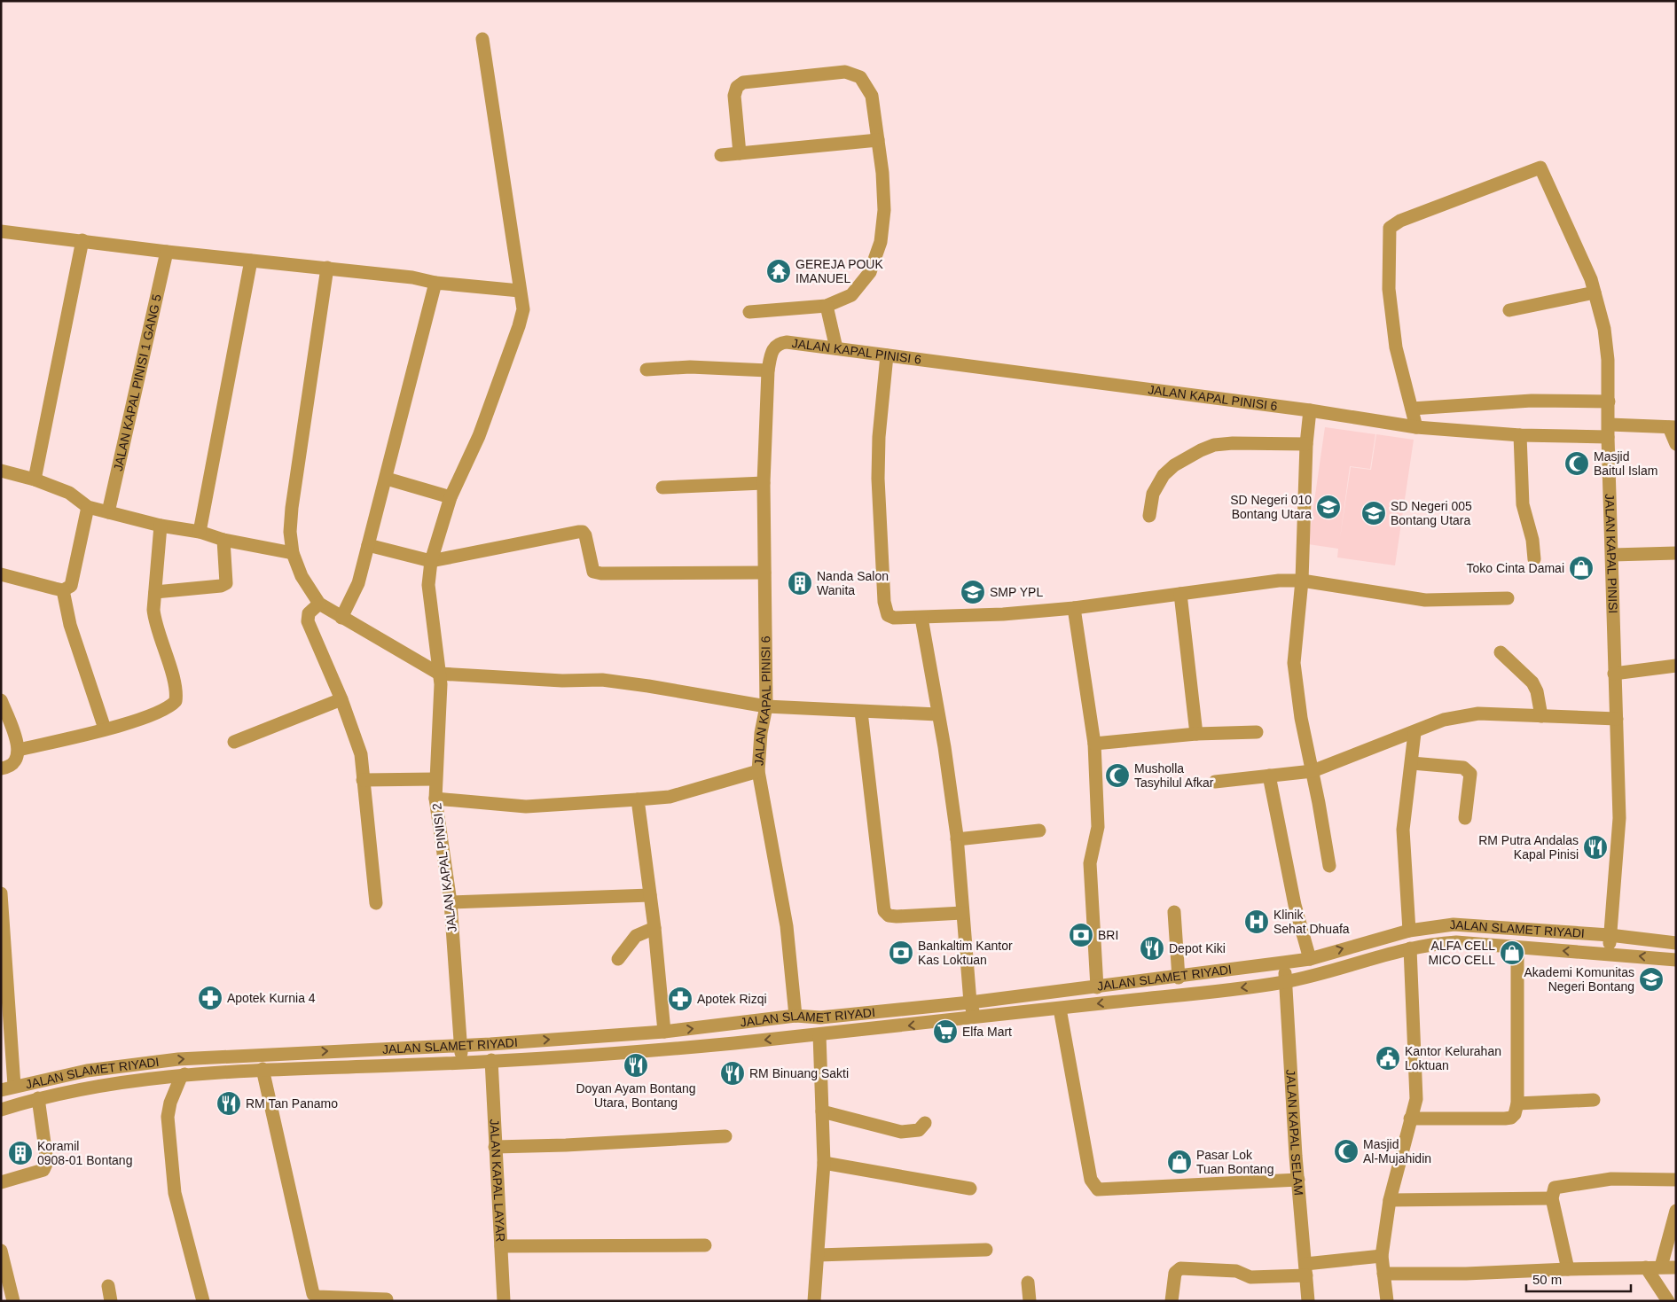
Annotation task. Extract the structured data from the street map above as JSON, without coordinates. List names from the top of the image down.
{
  "streets": {
    "street": [
      "JALAN KAPAL PINISI 6",
      "JALAN KAPAL PINISI 1 GANG 5",
      "JALAN KAPAL PINISI",
      "JALAN KAPAL PINISI 2",
      "JALAN SLAMET RIYADI",
      "JALAN KAPAL SELAM",
      "JALAN KAPAL LAYAR"
    ]
  },
  "crossings": [
    ["JALAN KAPAL PINISI 6", "JALAN KAPAL PINISI"],
    ["JALAN KAPAL PINISI 6", "JALAN SLAMET RIYADI"],
    ["JALAN KAPAL PINISI", "JALAN SLAMET RIYADI"],
    ["JALAN KAPAL PINISI 2", "JALAN SLAMET RIYADI"],
    ["JALAN SLAMET RIYADI", "JALAN KAPAL SELAM"],
    ["JALAN SLAMET RIYADI", "JALAN KAPAL LAYAR"]
  ],
  "places": {
    "temple": ["GEREJA POUK IMANUEL"],
    "mosque": ["Masjid Baitul Islam", "Musholla Tasyhilul Afkar", "Masjid Al-Mujahidin"],
    "school or university": [
      "SD Negeri 010 Bontang Utara",
      "SD Negeri 005 Bontang Utara",
      "SMP YPL",
      "Akademi Komunitas Negeri Bontang"
    ],
    "shop": ["Toko Cinta Damai", "ALFA CELL MICO CELL", "Pasar Lok Tuan Bontang"],
    "building": ["Nanda Salon Wanita", "Koramil 0908-01 Bontang"],
    "restaurant": [
      "RM Putra Andalas Kapal Pinisi",
      "Depot Kiki",
      "Doyan Ayam Bontang Utara, Bontang",
      "RM Binuang Sakti",
      "RM Tan Panamo"
    ],
    "hospital": ["Klinik Sehat Dhuafa"],
    "bank": ["BRI", "Bankaltim Kantor Kas Loktuan"],
    "pharmacy": ["Apotek Kurnia 4", "Apotek Rizqi"],
    "supermarket": ["Elfa Mart"],
    "public building": ["Kantor Kelurahan Loktuan"]
  },
  "scale_bar": "50 m"
}
